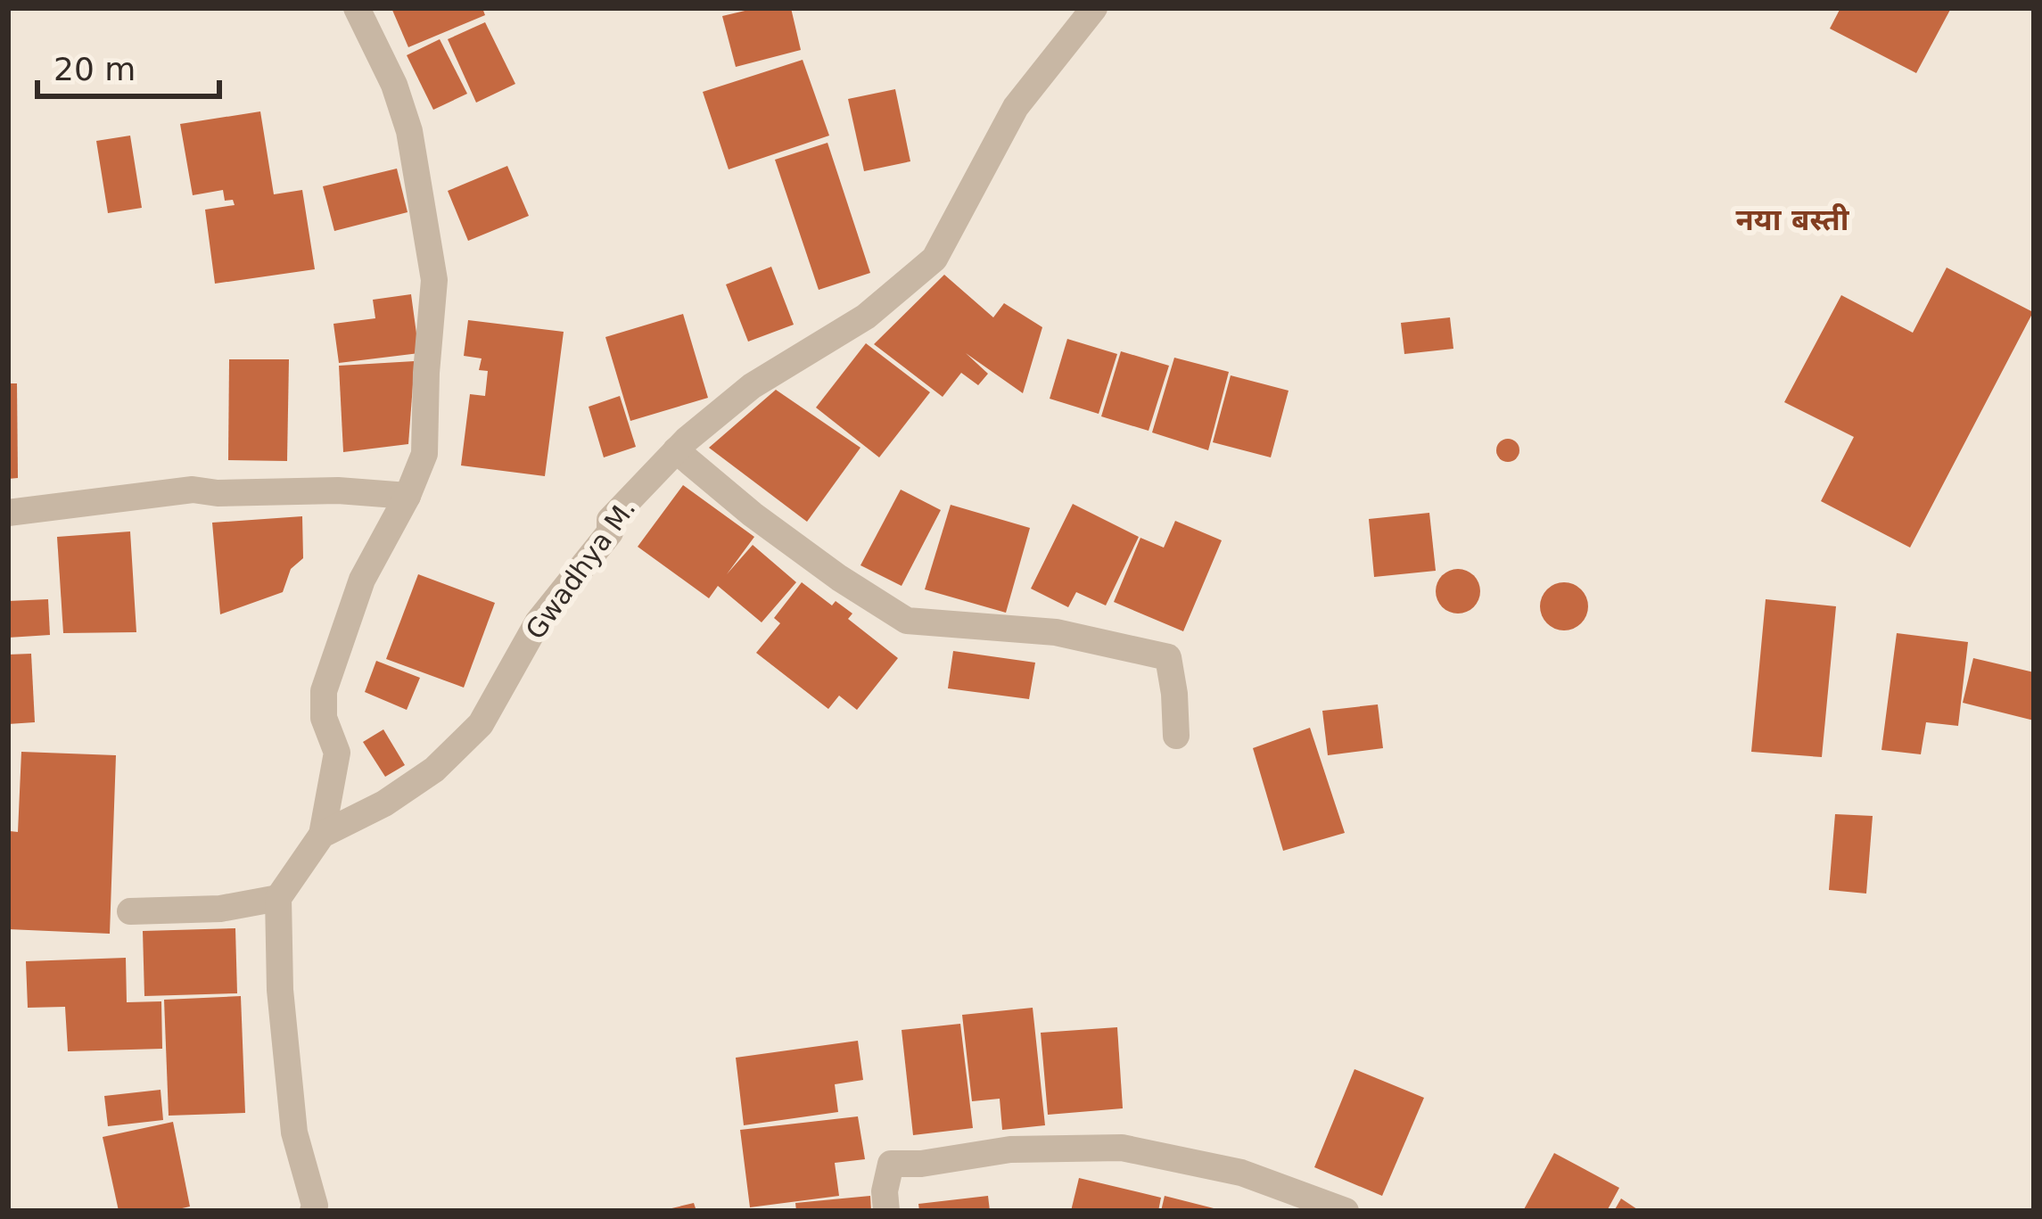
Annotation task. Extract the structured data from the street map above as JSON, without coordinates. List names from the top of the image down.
{
  "streets": {
    "street": ["Gwadhya M."]
  },
  "districts": ["नया बस्ती"],
  "scale_bar": "20 m"
}
